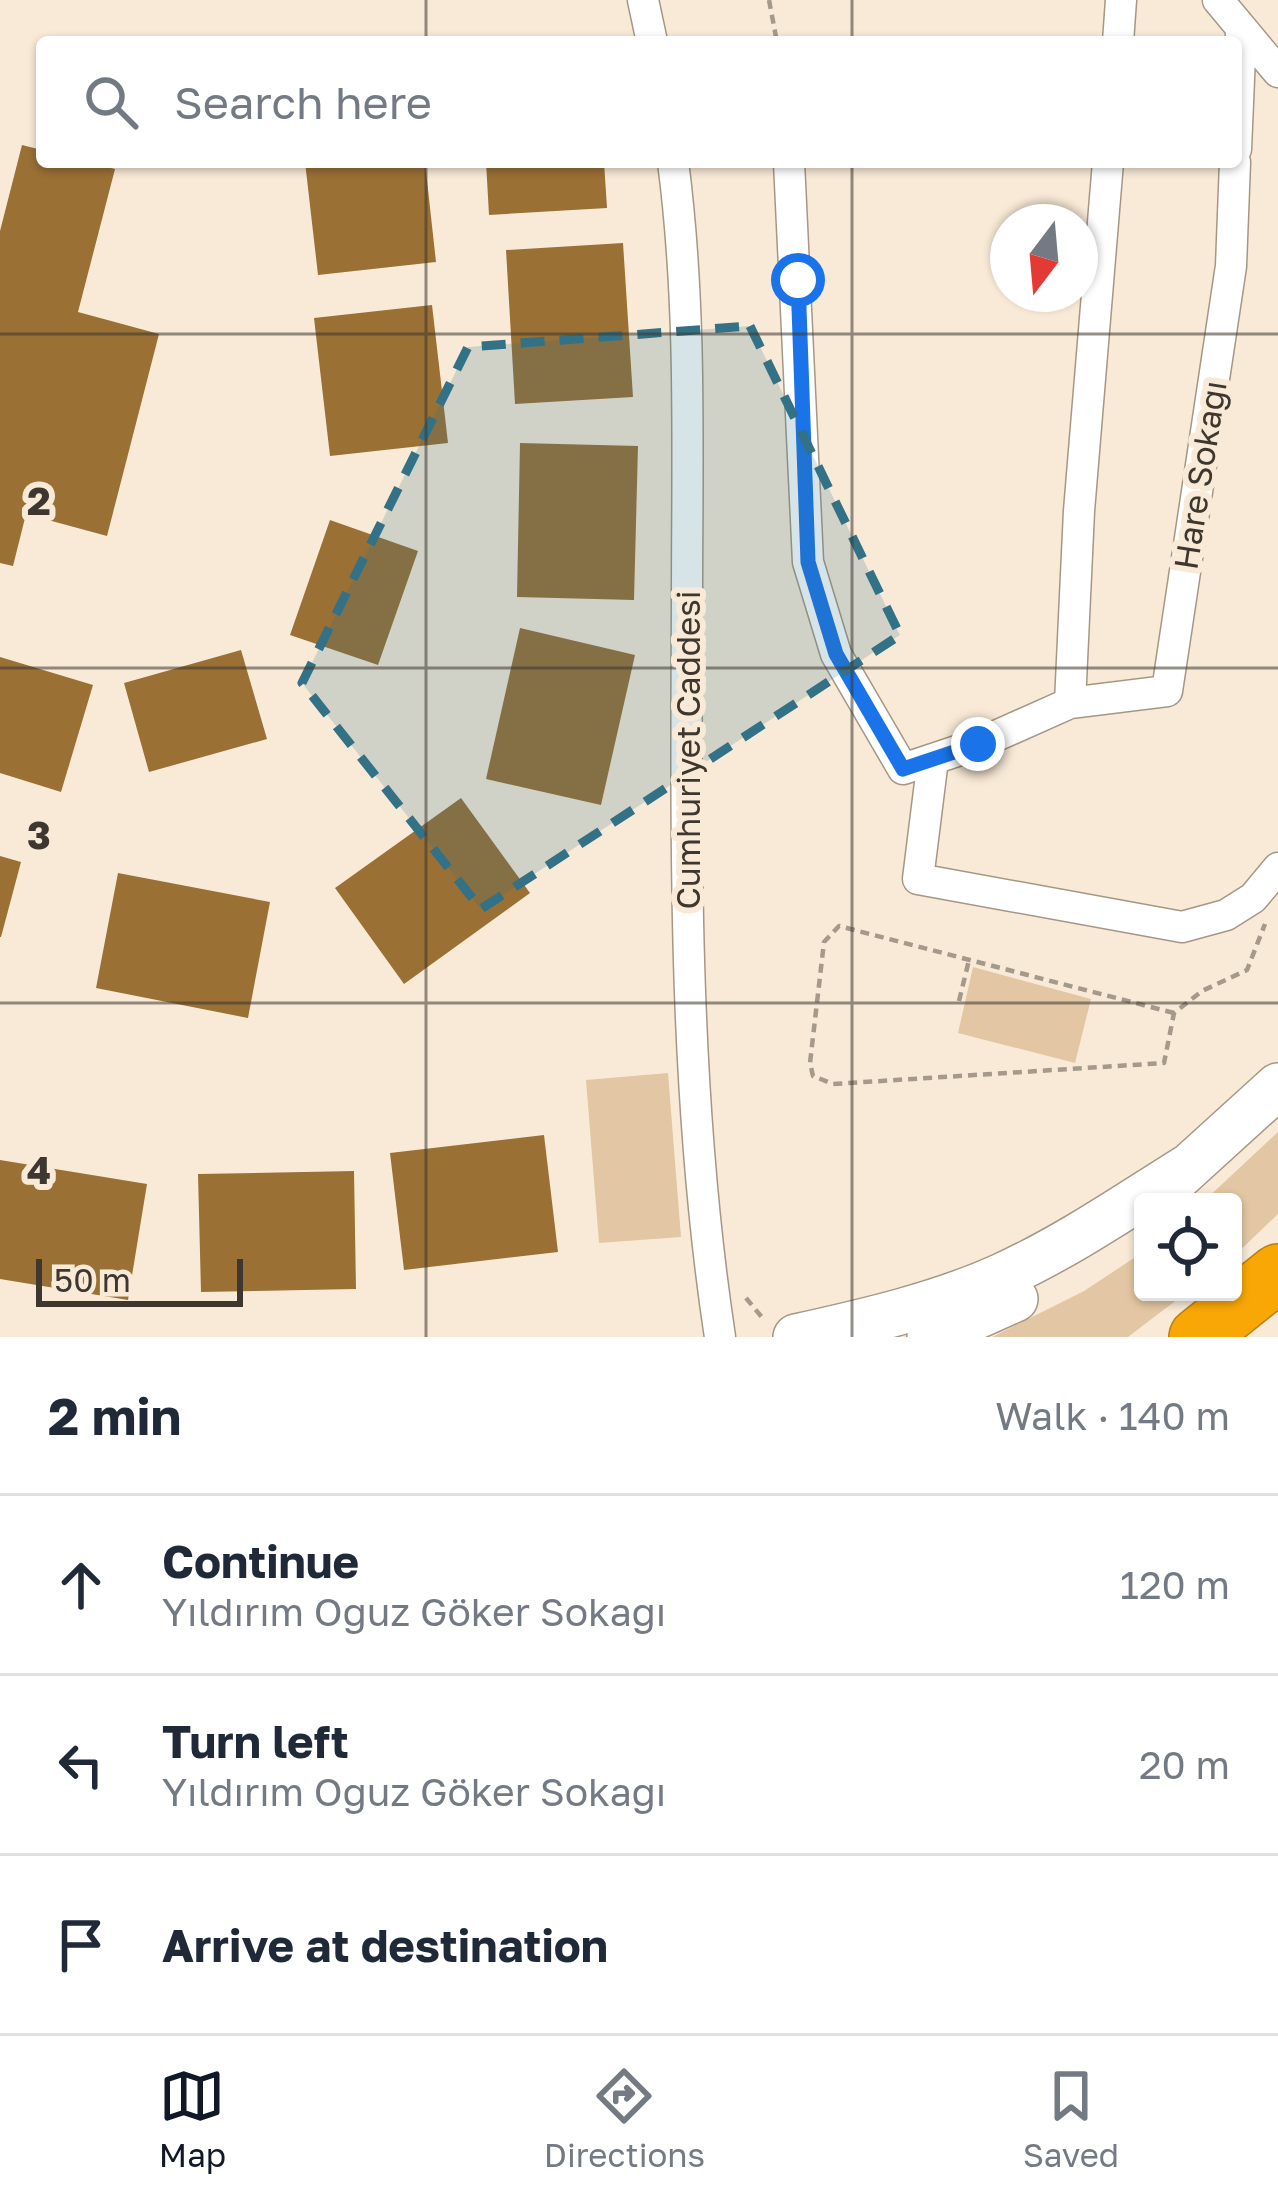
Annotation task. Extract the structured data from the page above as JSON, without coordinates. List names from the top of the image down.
{
  "streets": {
    "street": ["Hare Sokağı", "Cumhuriyet Caddesi"]
  },
  "scale_bar": "50 m",
  "north": "bottom",
  "page": {
    "search": "Search here",
    "scale": "50 m",
    "heading": ["2 min", "Walk · 140 m"],
    "list": [
      ["Continue", "Yıldırım Oğuz Göker Sokağı", "120 m"],
      ["Turn left", "Yıldırım Oğuz Göker Sokağı", "20 m"],
      "Arrive at destination"
    ],
    "nav": ["Map", "Directions", "Saved"]
  },
  "grid": {
    "rows": ["2", "3", "4"]
  }
}
